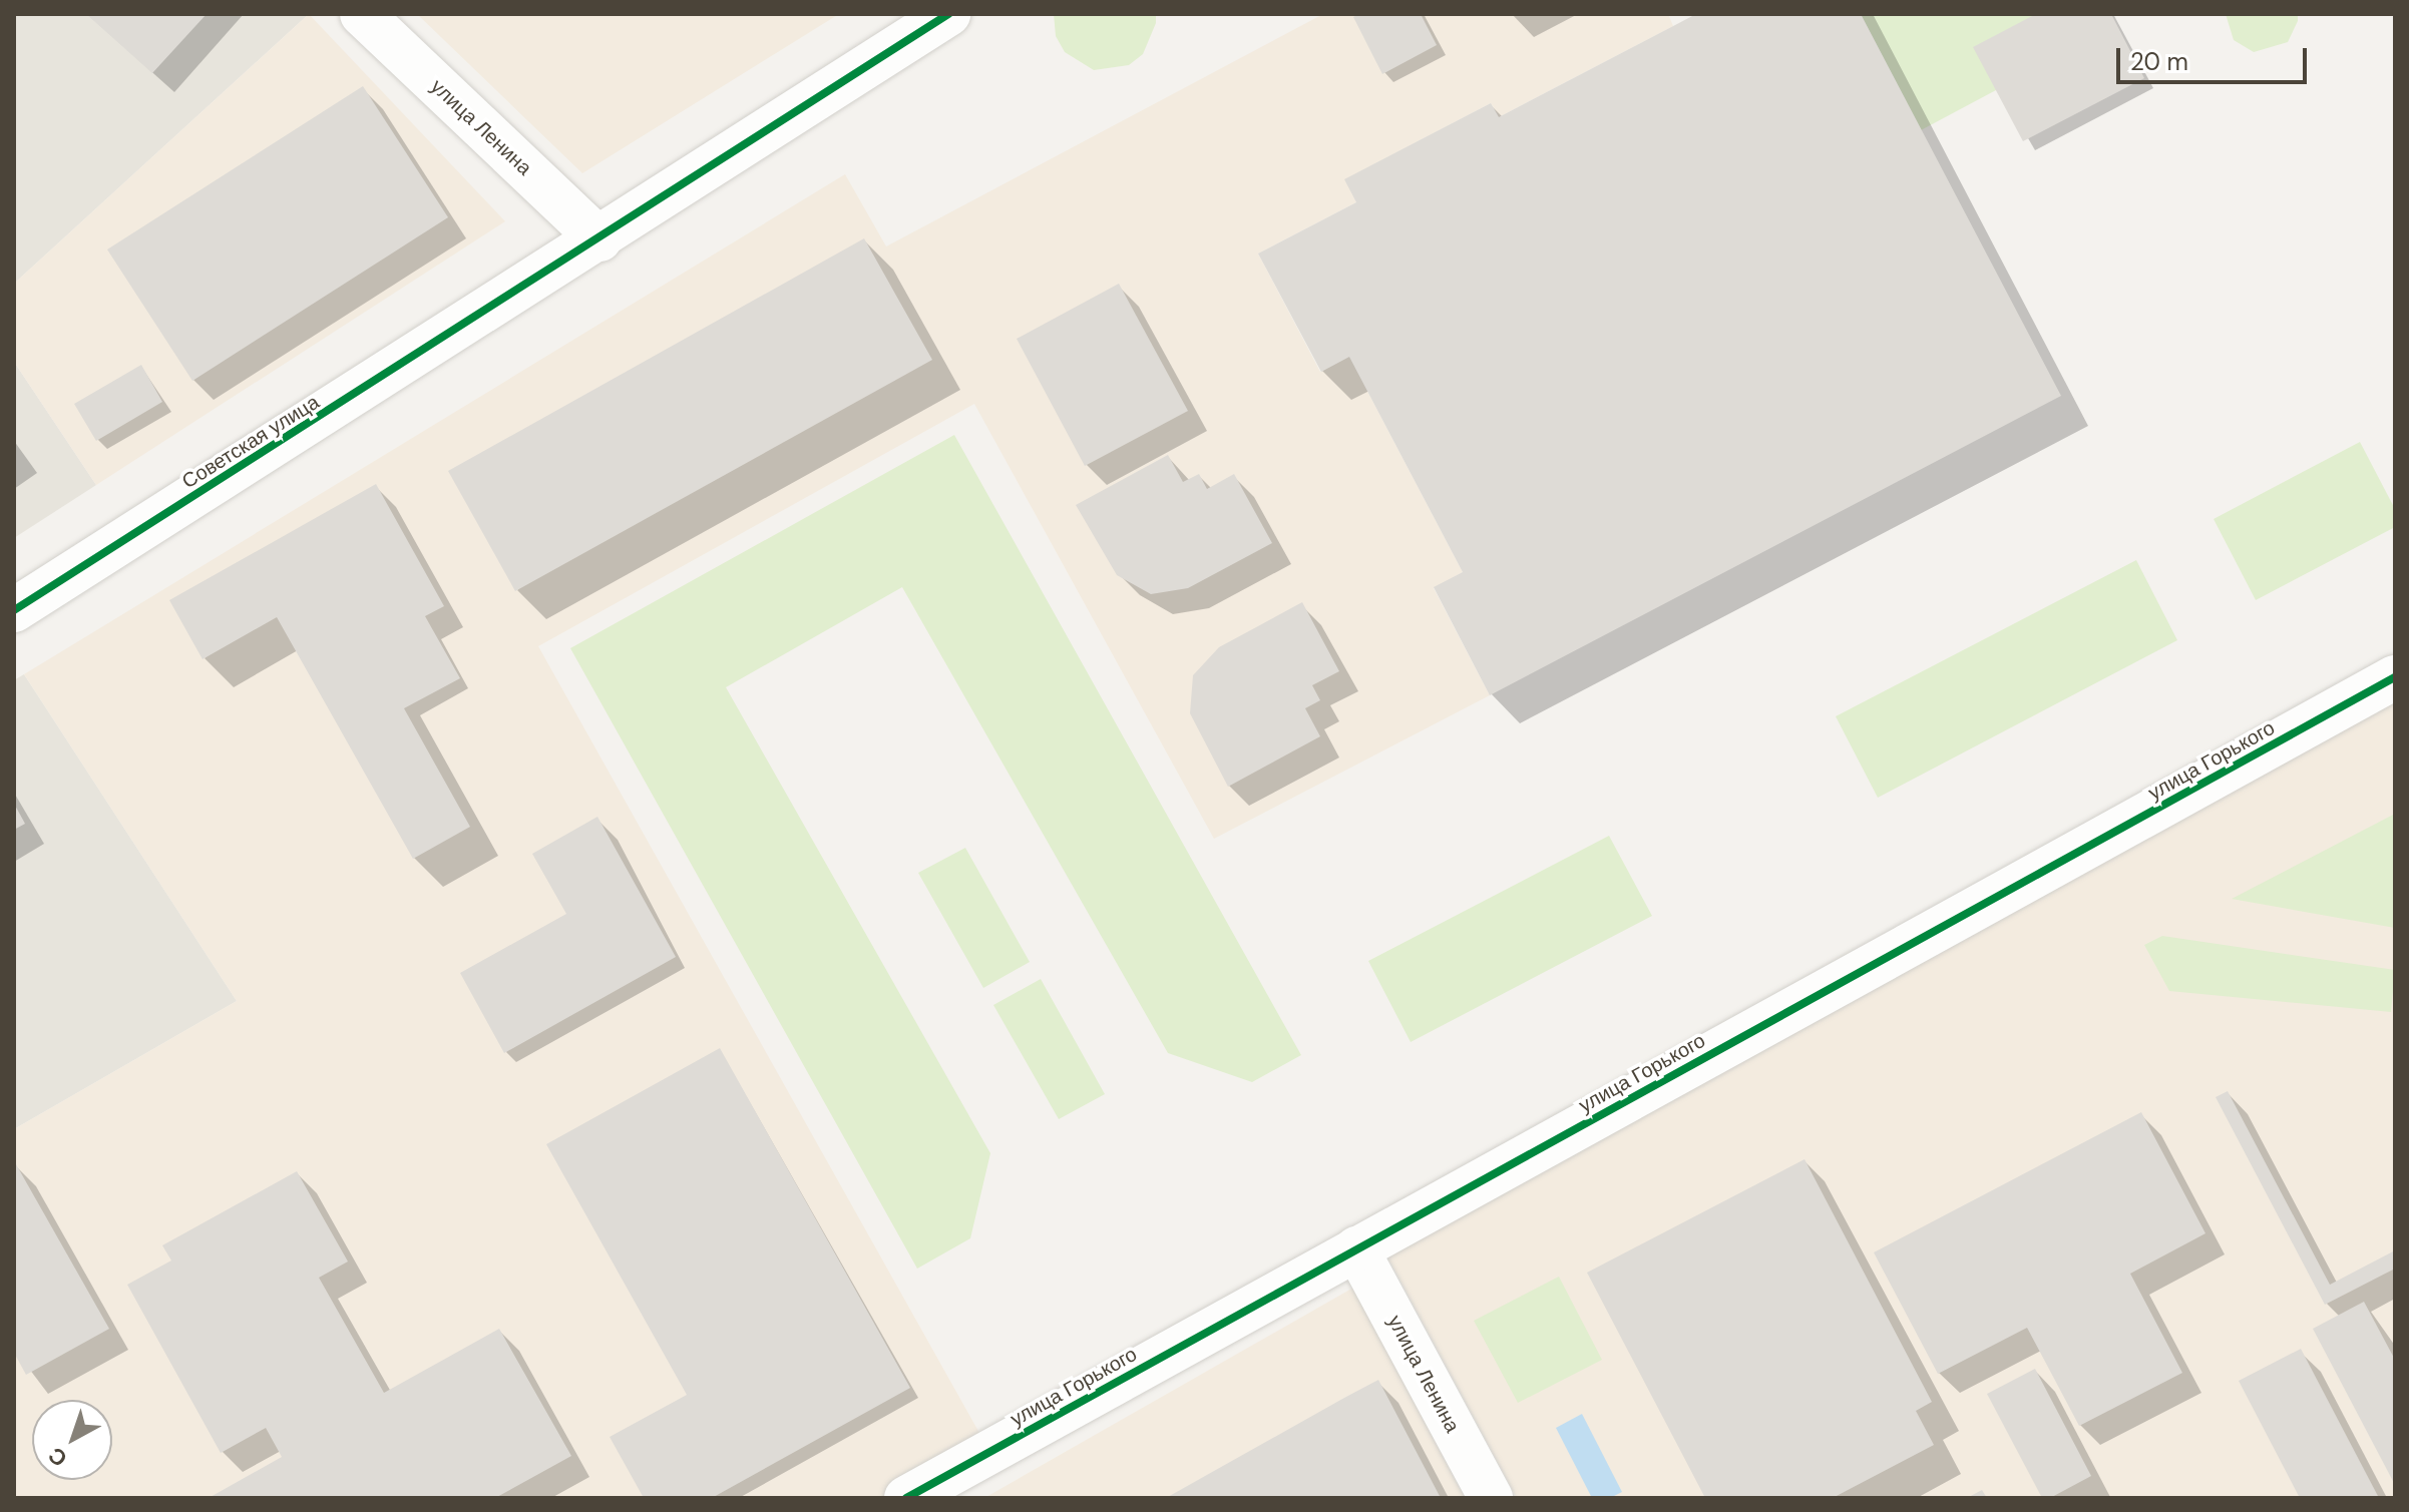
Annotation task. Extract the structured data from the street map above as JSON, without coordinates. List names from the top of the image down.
{
  "streets": {
    "street": ["улица Ленина", "Советская улица", "улица Горького"]
  },
  "crossings": [
    ["улица Ленина", "Советская улица"],
    ["улица Ленина", "улица Горького"]
  ],
  "scale_bar": "20 m",
  "north": "bottom left"
}
